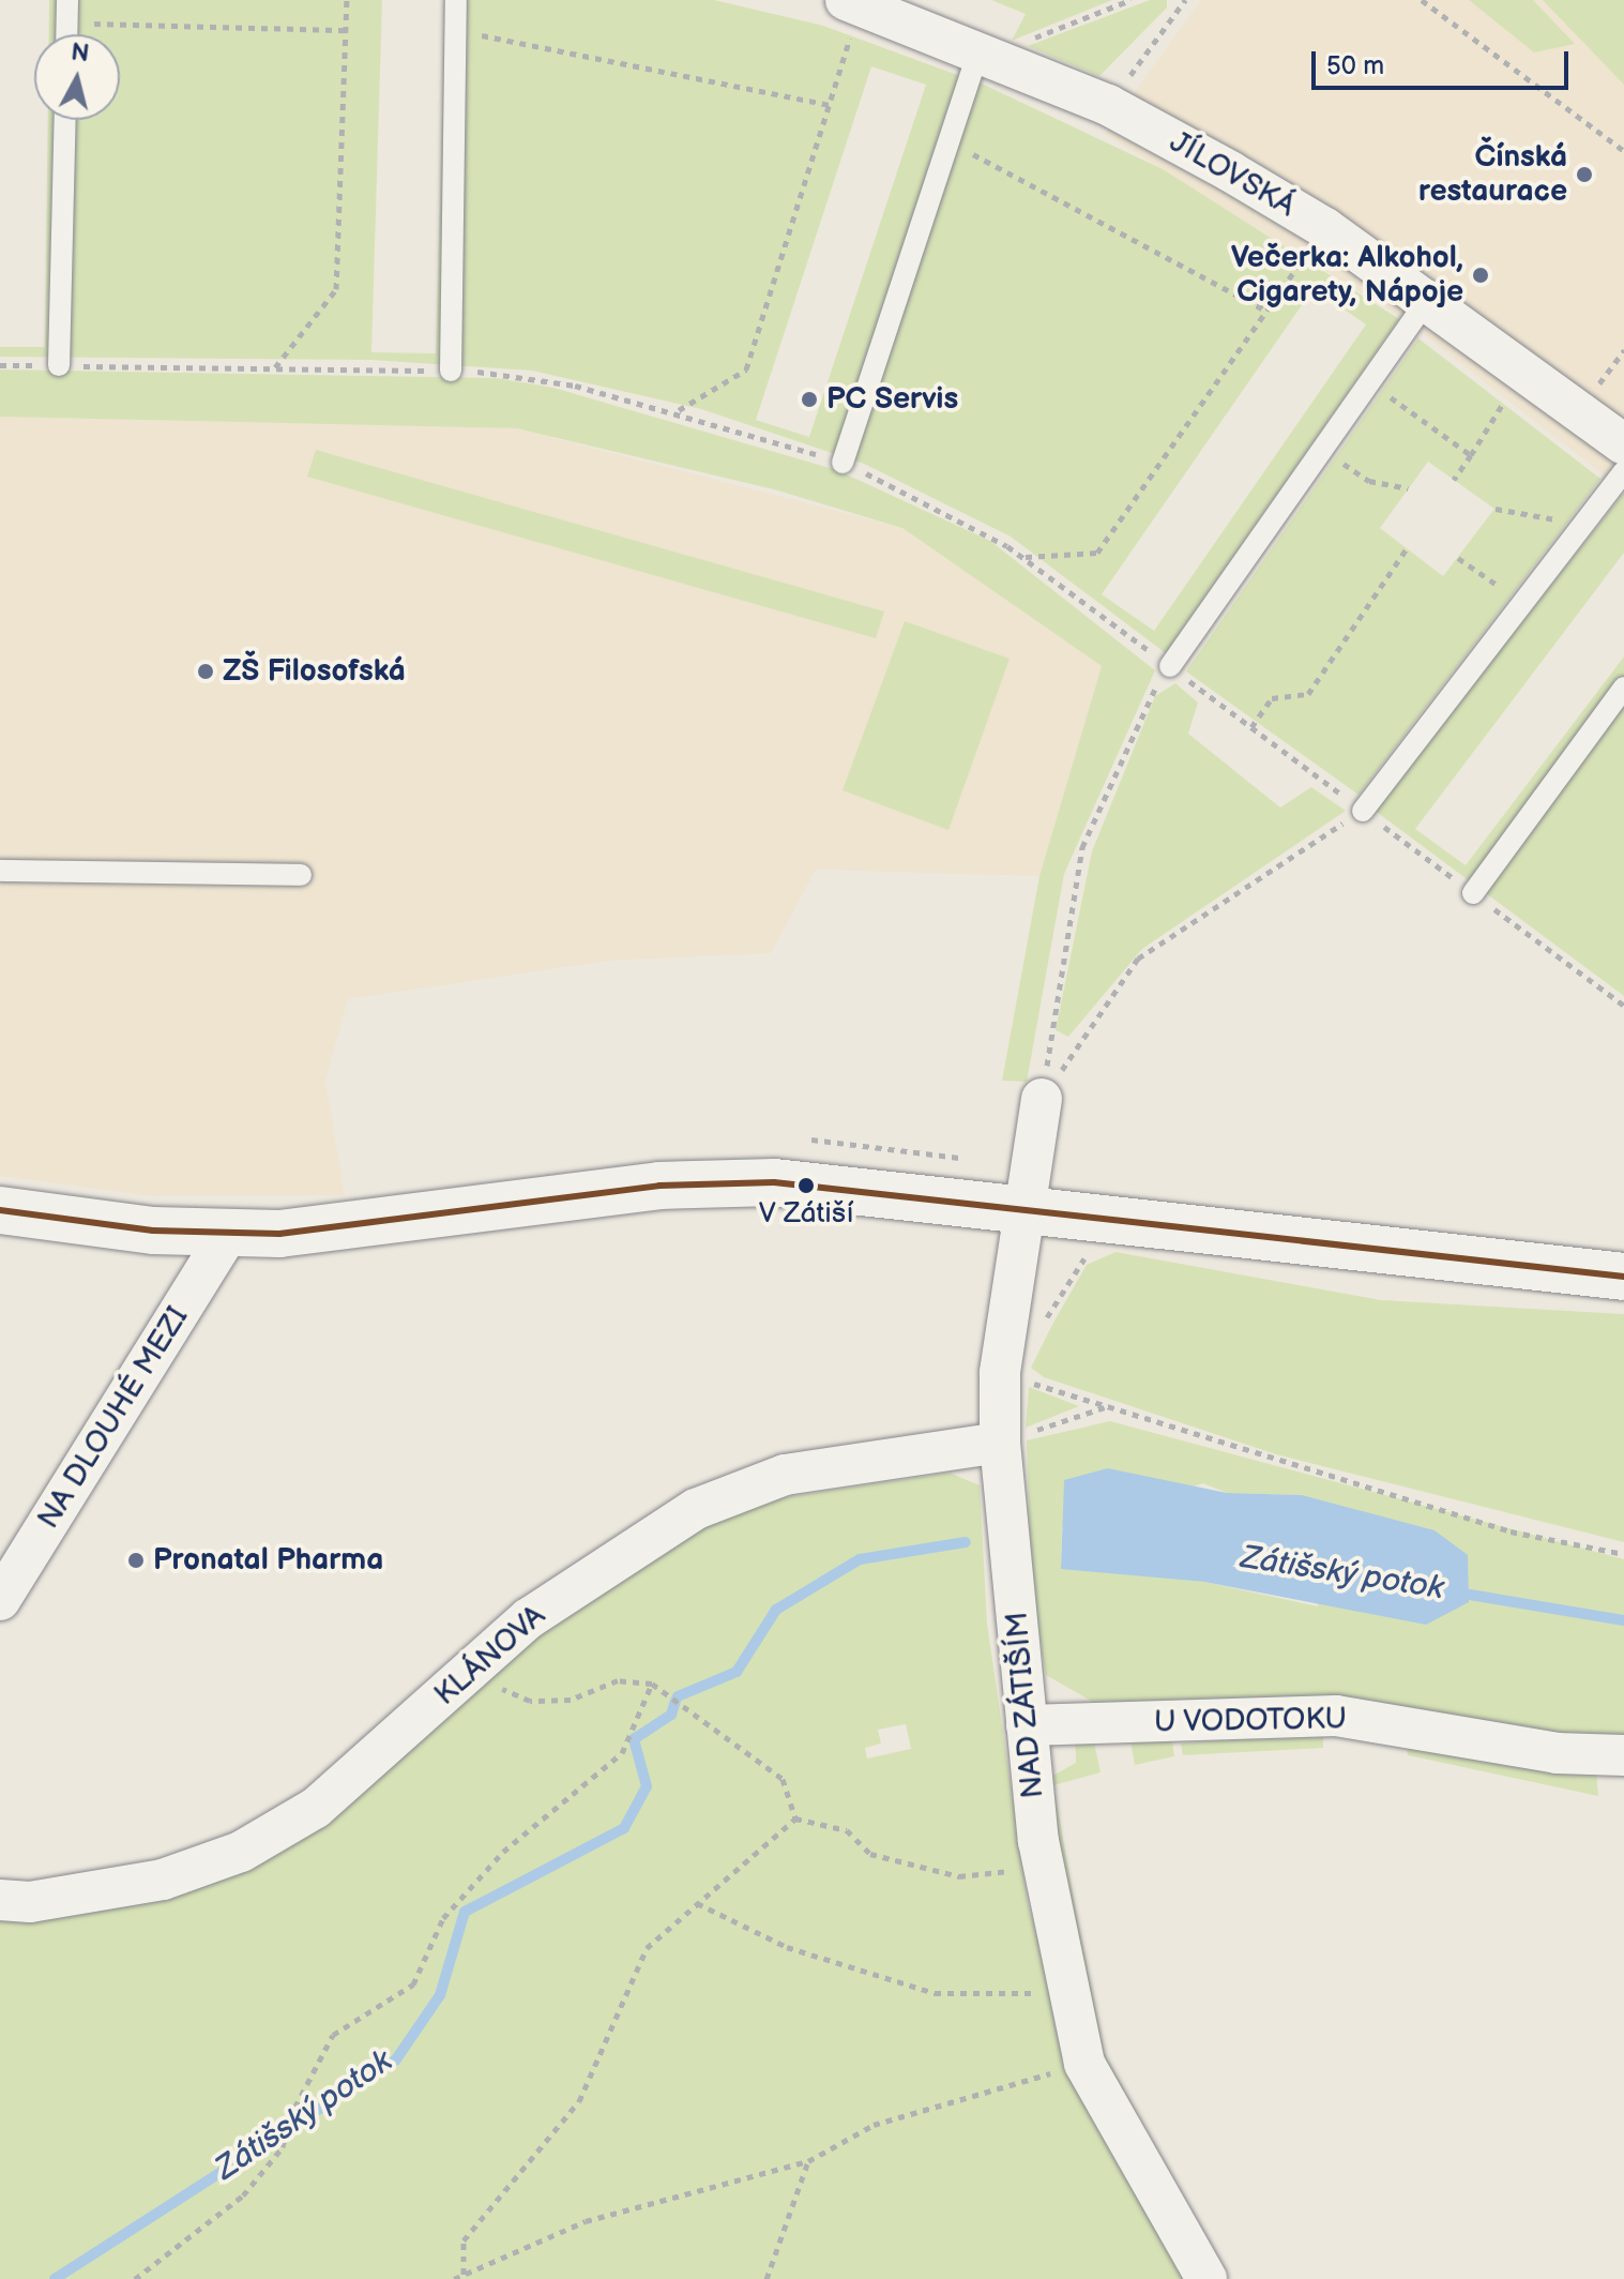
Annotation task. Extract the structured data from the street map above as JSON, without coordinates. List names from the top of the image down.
{
  "streets": {
    "street": [
      "JÍLOVSKÁ",
      "NA DLOUHÉ MEZI",
      "KLÁNOVA",
      "NAD ZÁTIŠÍM",
      "U VODOTOKU"
    ]
  },
  "crossings": [
    ["KLÁNOVA", "NAD ZÁTIŠÍM"],
    ["NAD ZÁTIŠÍM", "U VODOTOKU"]
  ],
  "water": ["Zátišský potok"],
  "places": [
    "Čínská restaurace",
    "Večerka: Alkohol, Cigarety, Nápoje",
    "PC Servis",
    "ZŠ Filosofská",
    "V Zátiší",
    "Pronatal Pharma"
  ],
  "scale_bar": "50 m",
  "north": "top"
}
